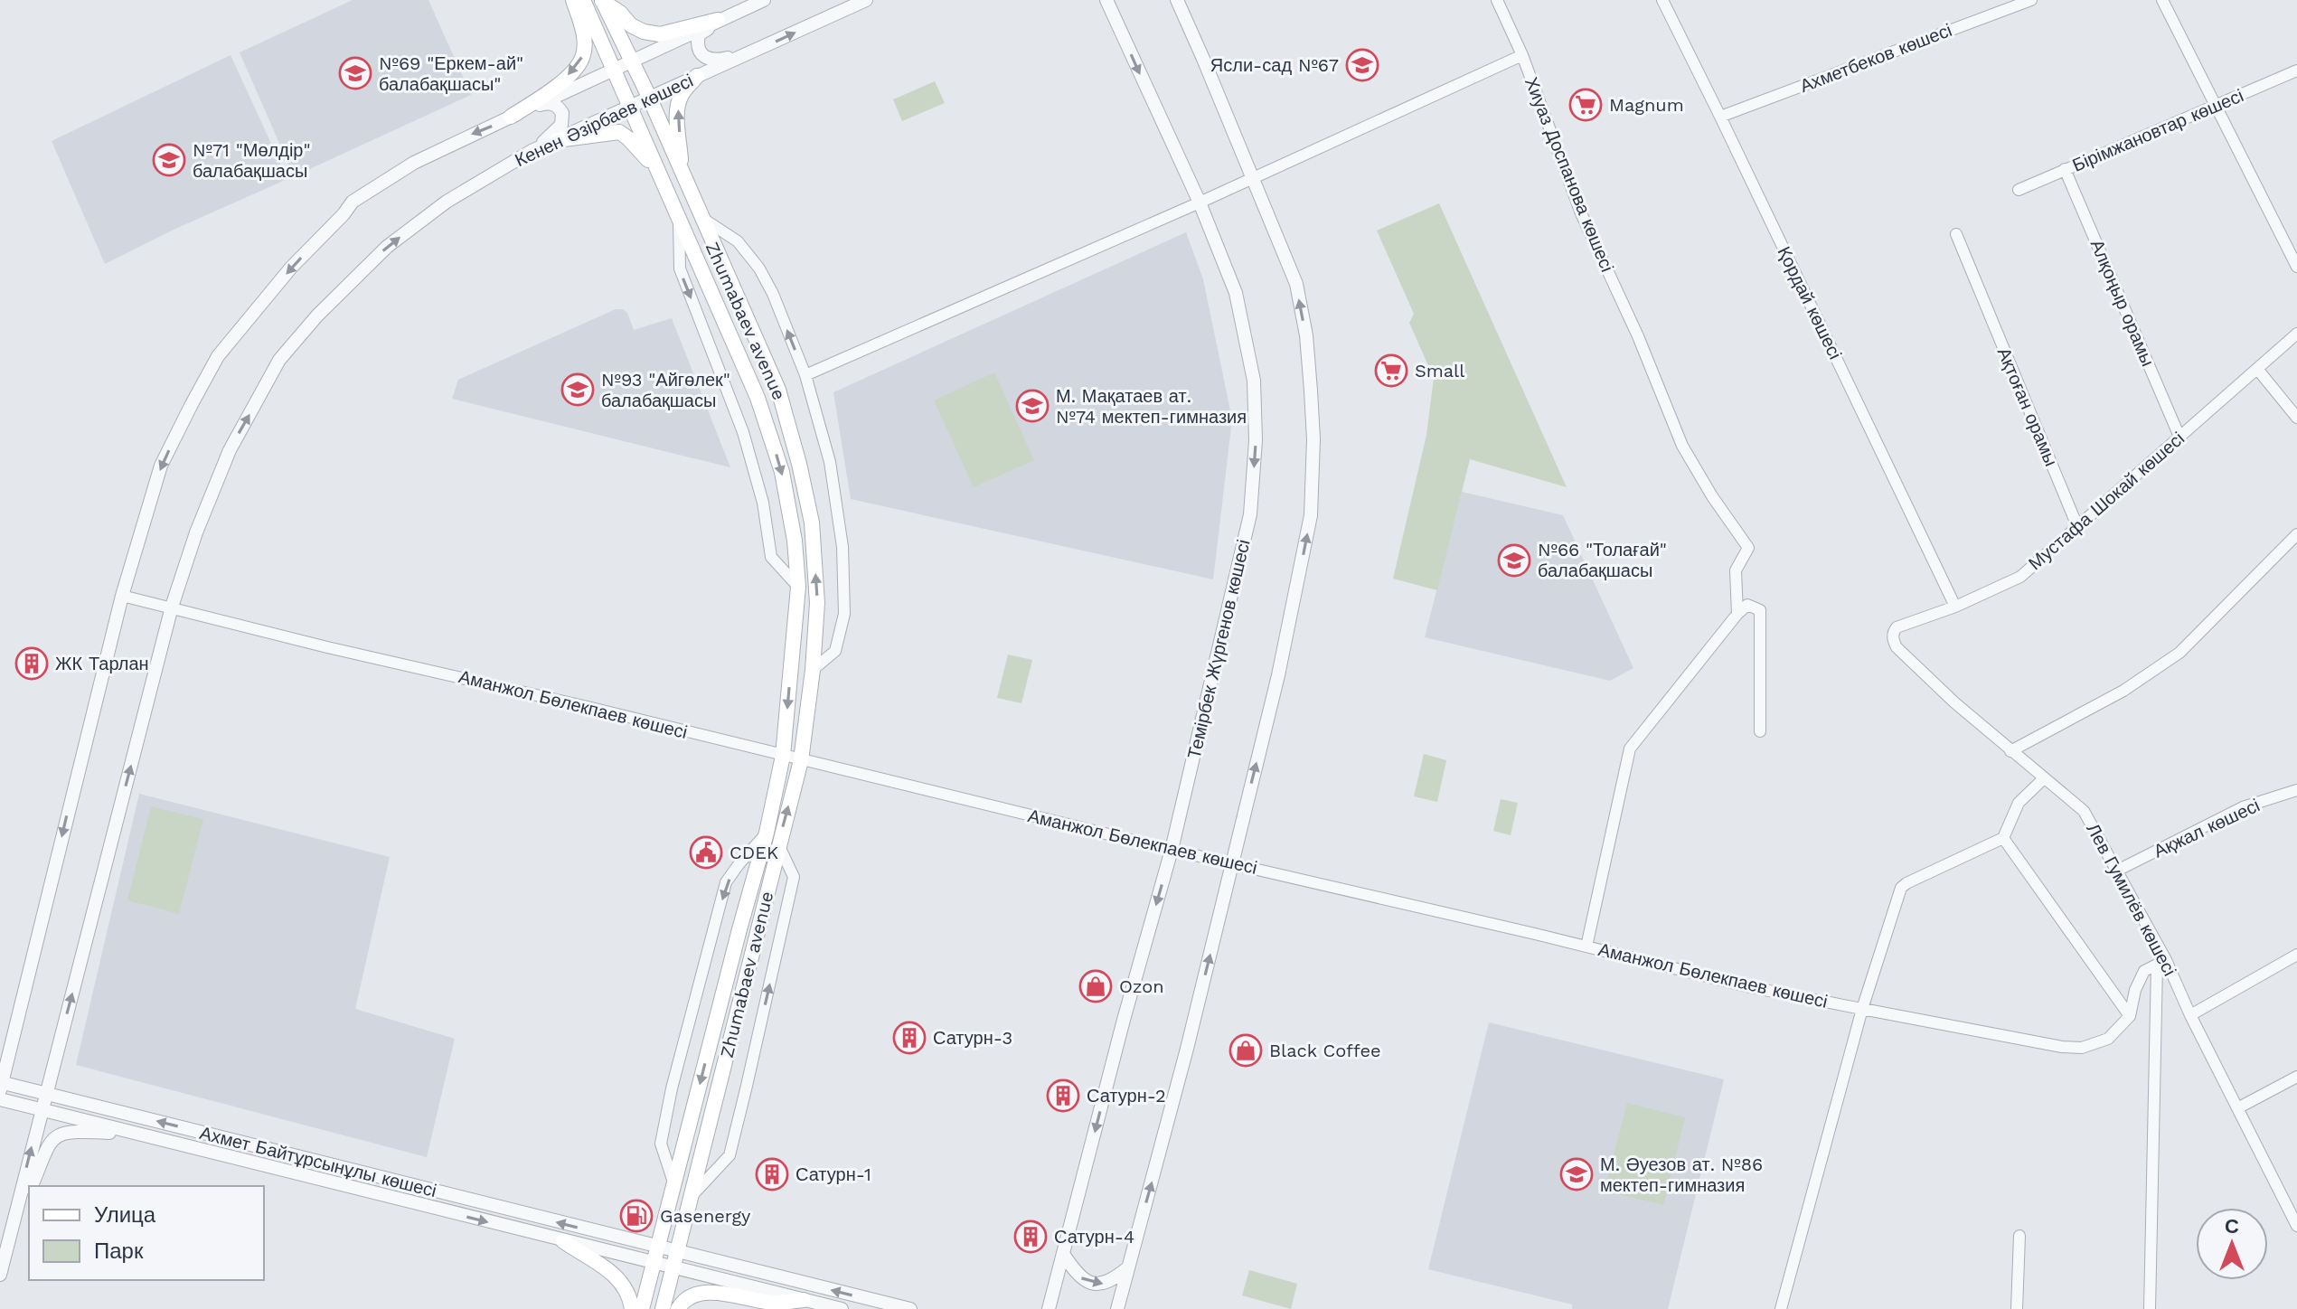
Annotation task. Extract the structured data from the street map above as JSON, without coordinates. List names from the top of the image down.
{
  "streets": {
    "main road": ["Zhumabaev avenue"],
    "street": [
      "Ахметбеков көшесі",
      "Кенен Әзірбаев көшесі",
      "Бірімжановтар көшесі",
      "Хиуаз Доспанова көшесі",
      "Қордай көшесі",
      "Алқоңыр орамы",
      "Ақтоған орамы",
      "Мустафа Шокай көшесі",
      "Темірбек Жүргенов көшесі",
      "Аманжол Бөлекпаев көшесі",
      "Ақжал көшесі",
      "Лев Гумилёв көшесі",
      "Ахмет Байтұрсынұлы көшесі"
    ]
  },
  "crossings": [
    ["Ахметбеков көшесі", "Қордай көшесі"],
    ["Кенен Әзірбаев көшесі", "Zhumabaev avenue"],
    ["Кенен Әзірбаев көшесі", "Аманжол Бөлекпаев көшесі"],
    ["Кенен Әзірбаев көшесі", "Ахмет Байтұрсынұлы көшесі"],
    ["Бірімжановтар көшесі", "Алқоңыр орамы"],
    ["Хиуаз Доспанова көшесі", "Темірбек Жүргенов көшесі"],
    ["Қордай көшесі", "Мустафа Шокай көшесі"],
    ["Алқоңыр орамы", "Мустафа Шокай көшесі"],
    ["Zhumabaev avenue", "Аманжол Бөлекпаев көшесі"],
    ["Zhumabaev avenue", "Ахмет Байтұрсынұлы көшесі"],
    ["Ақтоған орамы", "Мустафа Шокай көшесі"],
    ["Мустафа Шокай көшесі", "Лев Гумилёв көшесі"],
    ["Темірбек Жүргенов көшесі", "Аманжол Бөлекпаев көшесі"],
    ["Ақжал көшесі", "Лев Гумилёв көшесі"]
  ],
  "places": {
    "school or university": [
      "Ясли-сад №67",
      "№69 \"Еркем-ай\" балабақшасы\"",
      "№71 \"Мөлдір\" балабақшасы",
      "№93 \"Айгөлек\" балабақшасы",
      "М. Мақатаев ат. №74 мектеп-гимназия",
      "№66 \"Толағай\" балабақшасы",
      "М. Әуезов ат. №86 мектеп-гимназия"
    ],
    "supermarket": ["Magnum", "Small"],
    "building": [
      "ЖК Тарлан",
      "Сатурн-3",
      "Сатурн-2",
      "Сатурн-1",
      "Сатурн-4"
    ],
    "public building": ["CDEK"],
    "shop": ["Ozon", "Black Coffee"],
    "fuel station": ["Gasenergy"]
  },
  "legend": ["Улица", "Парк"],
  "north": "top"
}
